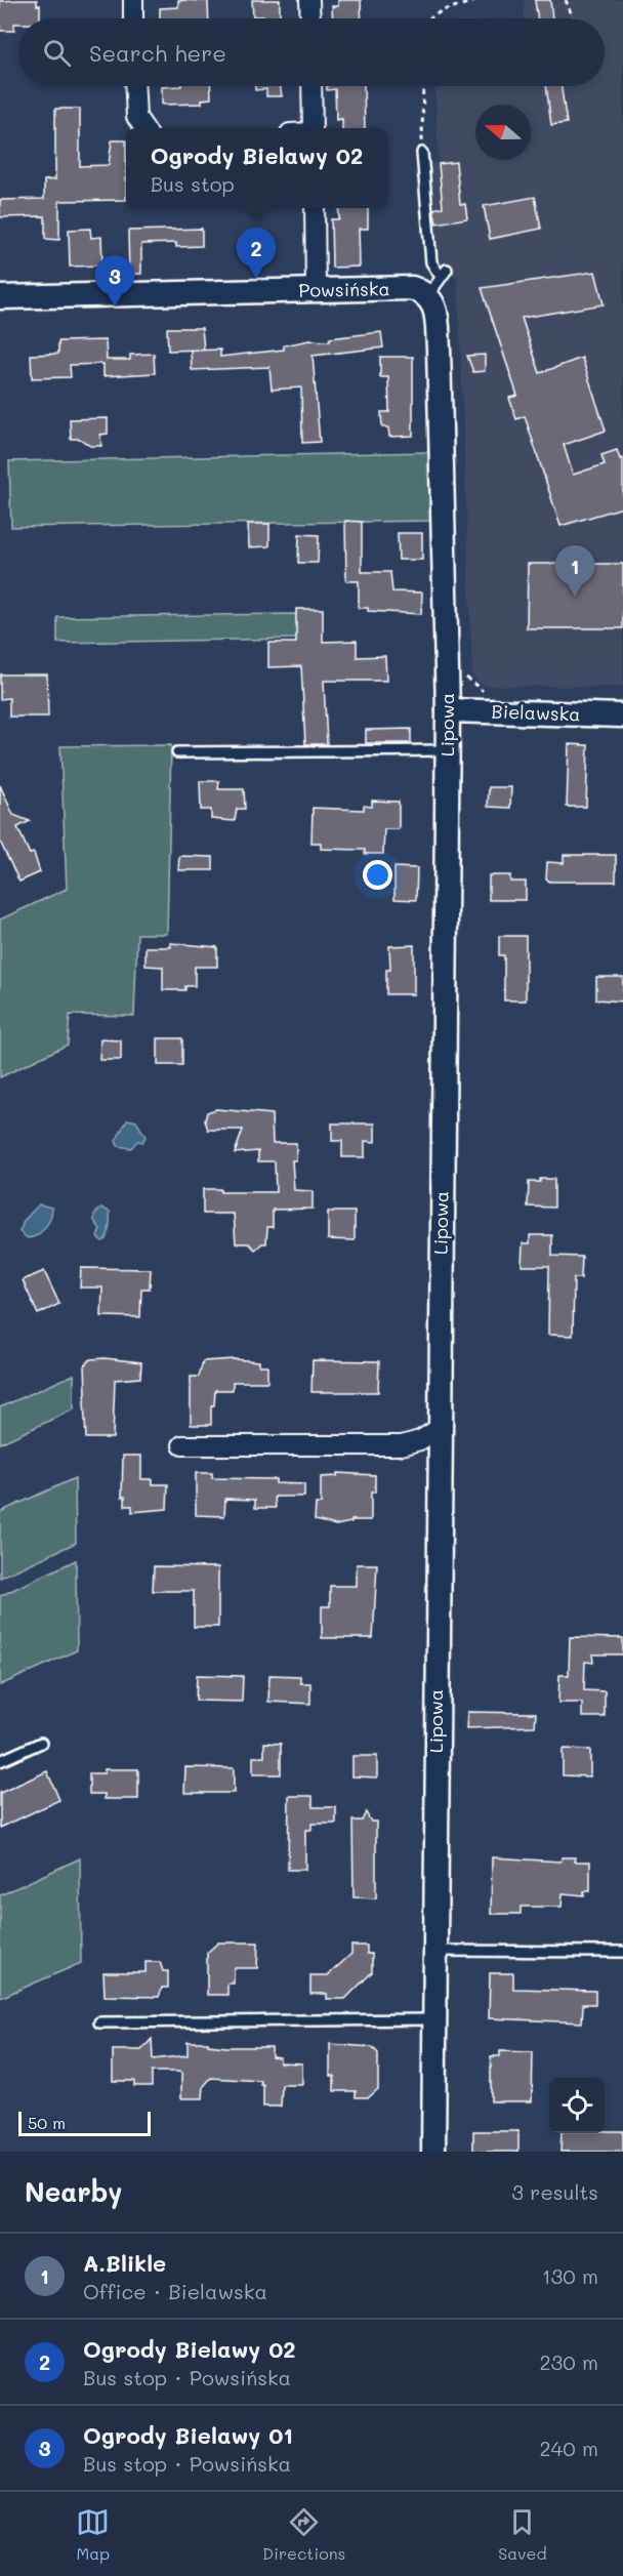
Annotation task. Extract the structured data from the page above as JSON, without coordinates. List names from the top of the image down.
{
  "streets": {
    "street": ["Powsińska", "Bielawska", "Lipowa"]
  },
  "crossings": [
    ["Powsińska", "Lipowa"],
    ["Bielawska", "Lipowa"]
  ],
  "scale_bar": "50 m",
  "north": "left",
  "page": {
    "search": "Search here",
    "popup": ["Ogrody Bielawy 02", "Bus stop"],
    "pins": ["2", "3", "1"],
    "scale": "50 m",
    "heading": ["Nearby", "3 results"],
    "list": [
      {
        "mark": "1",
        "name": "A.Blikle",
        "note": "Office · Bielawska",
        "value": "130 m"
      },
      {
        "mark": "2",
        "name": "Ogrody Bielawy 02",
        "note": "Bus stop · Powsińska",
        "value": "230 m"
      },
      {
        "mark": "3",
        "name": "Ogrody Bielawy 01",
        "note": "Bus stop · Powsińska",
        "value": "240 m"
      }
    ],
    "nav": ["Map", "Directions", "Saved"]
  }
}
